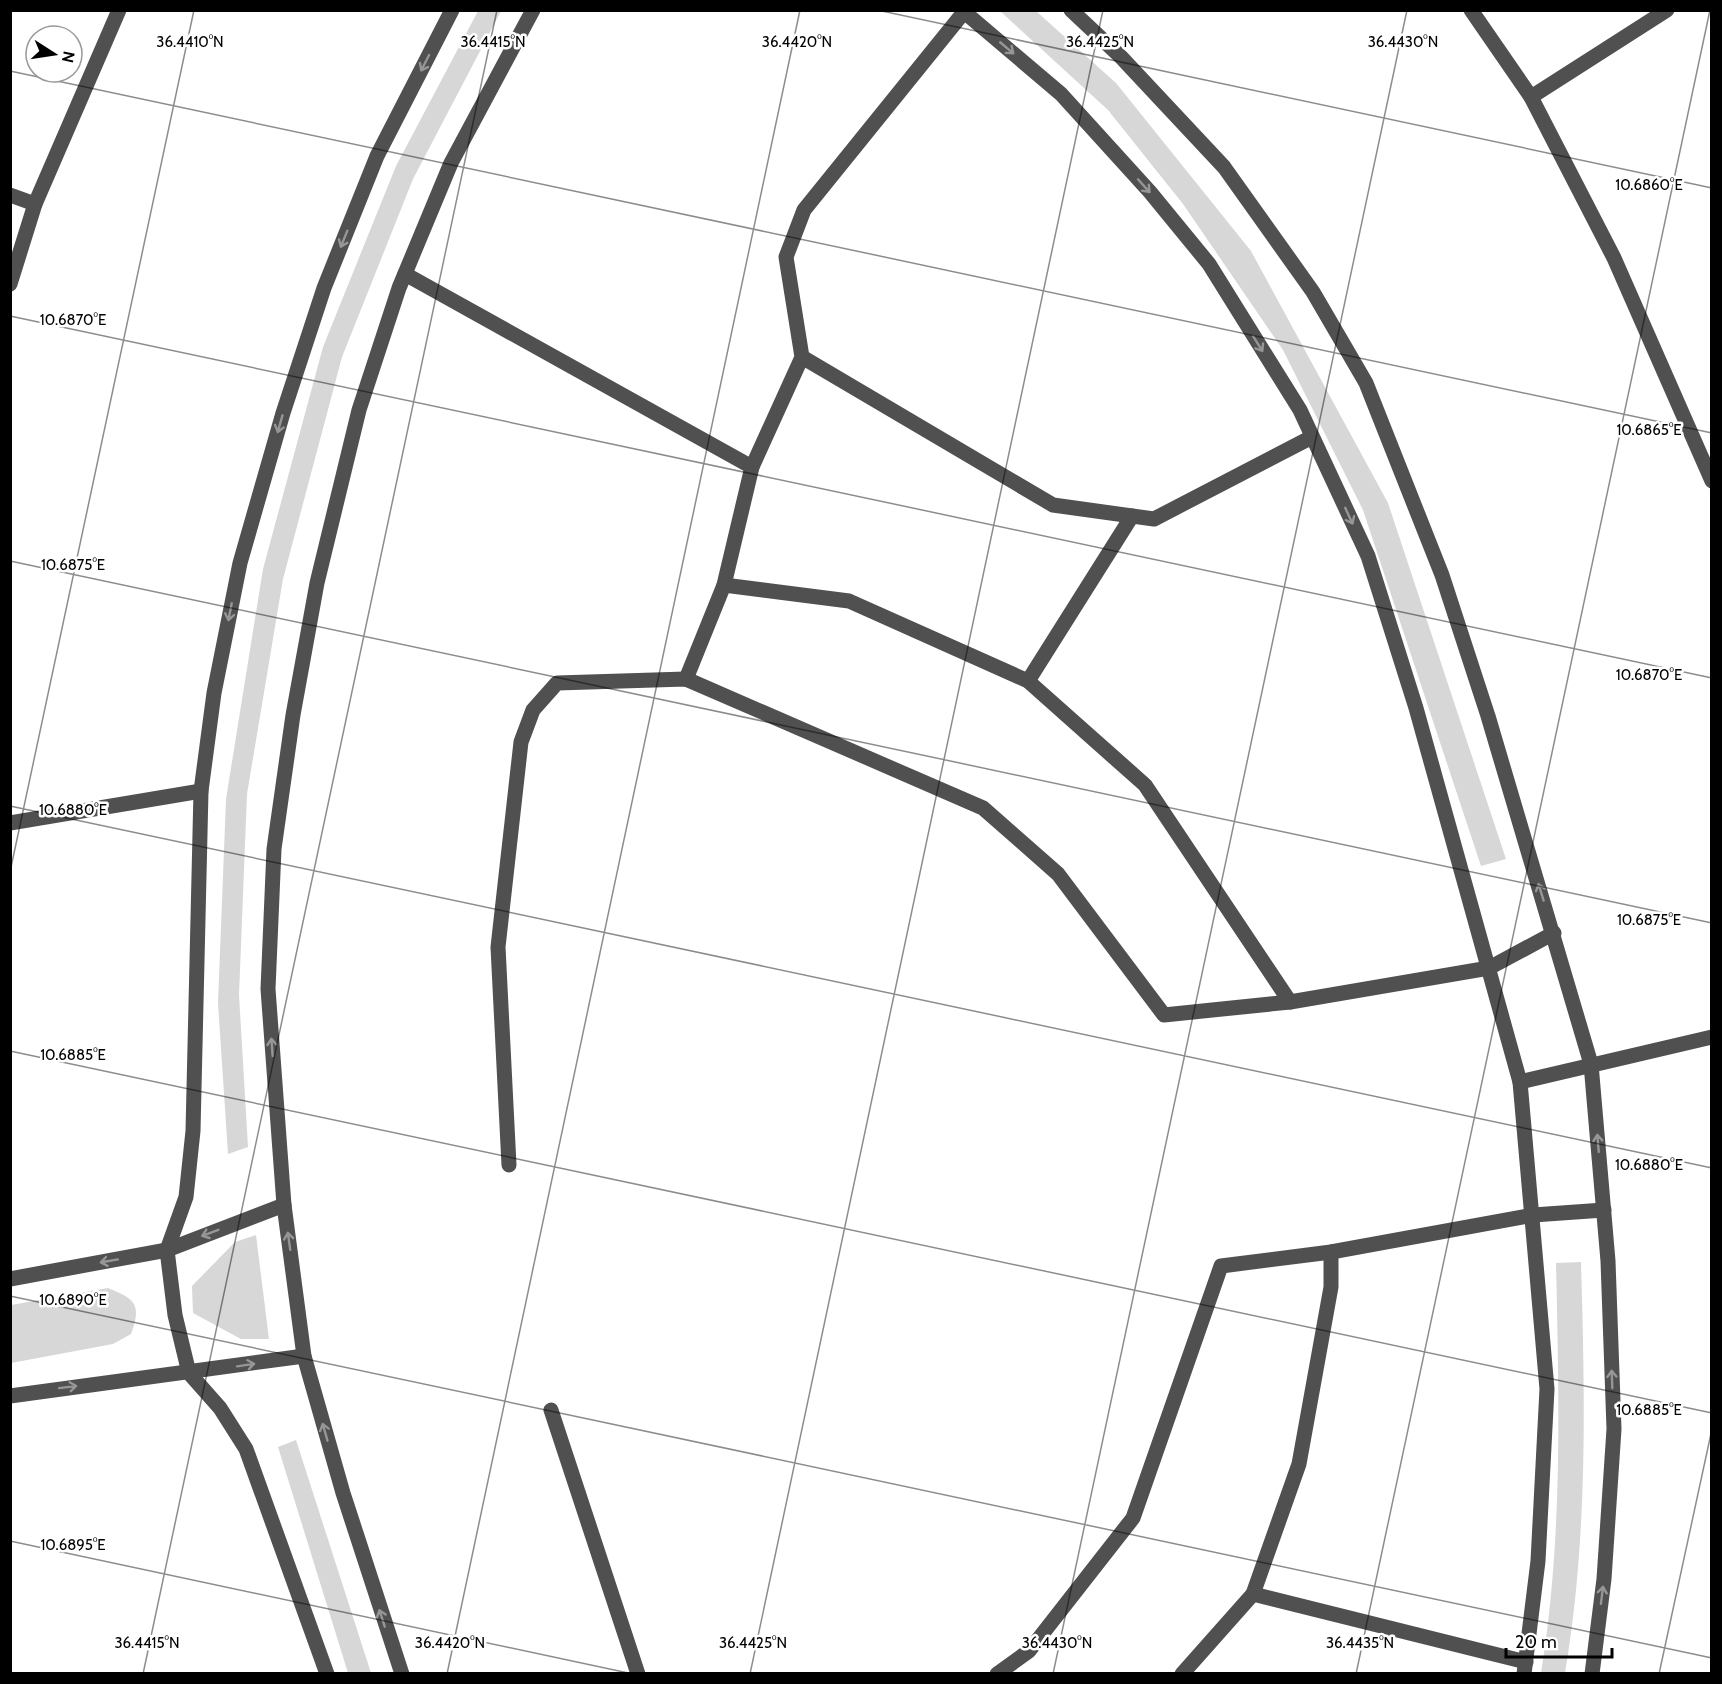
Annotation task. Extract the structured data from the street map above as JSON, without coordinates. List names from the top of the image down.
{
  "scale_bar": "20 m",
  "north": "right",
  "coordinates": [
    "36.4410°N",
    "36.4415°N",
    "36.4420°N",
    "36.4425°N",
    "36.4430°N",
    "10.6860°E",
    "10.6870°E",
    "10.6865°E",
    "10.6875°E",
    "10.6880°E",
    "10.6885°E",
    "10.6890°E",
    "10.6895°E",
    "36.4435°N"
  ]
}
